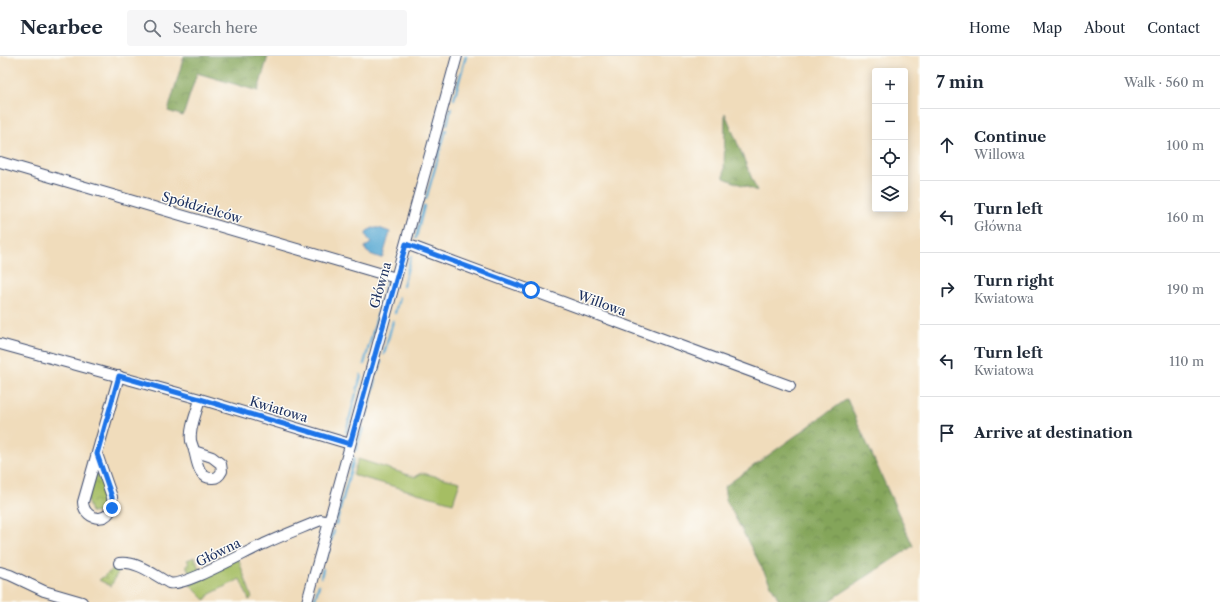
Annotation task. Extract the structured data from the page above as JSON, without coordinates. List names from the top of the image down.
{
  "streets": {
    "street": [
      "Spółdzielców",
      "Główna",
      "Willowa",
      "Kwiatowa"
    ]
  },
  "crossings": [
    ["Spółdzielców", "Główna"],
    ["Główna", "Willowa"],
    ["Główna", "Kwiatowa"]
  ],
  "page": {
    "header": "Nearbee",
    "search": "Search here",
    "nav": [
      "Home",
      "Map",
      "About",
      "Contact"
    ],
    "heading": ["7 min", "Walk · 560 m"],
    "map_buttons": ["+", "−"],
    "list": [
      ["Continue", "Willowa", "100 m"],
      ["Turn left", "Główna", "160 m"],
      ["Turn right", "Kwiatowa", "190 m"],
      ["Turn left", "Kwiatowa", "110 m"],
      "Arrive at destination"
    ]
  }
}
